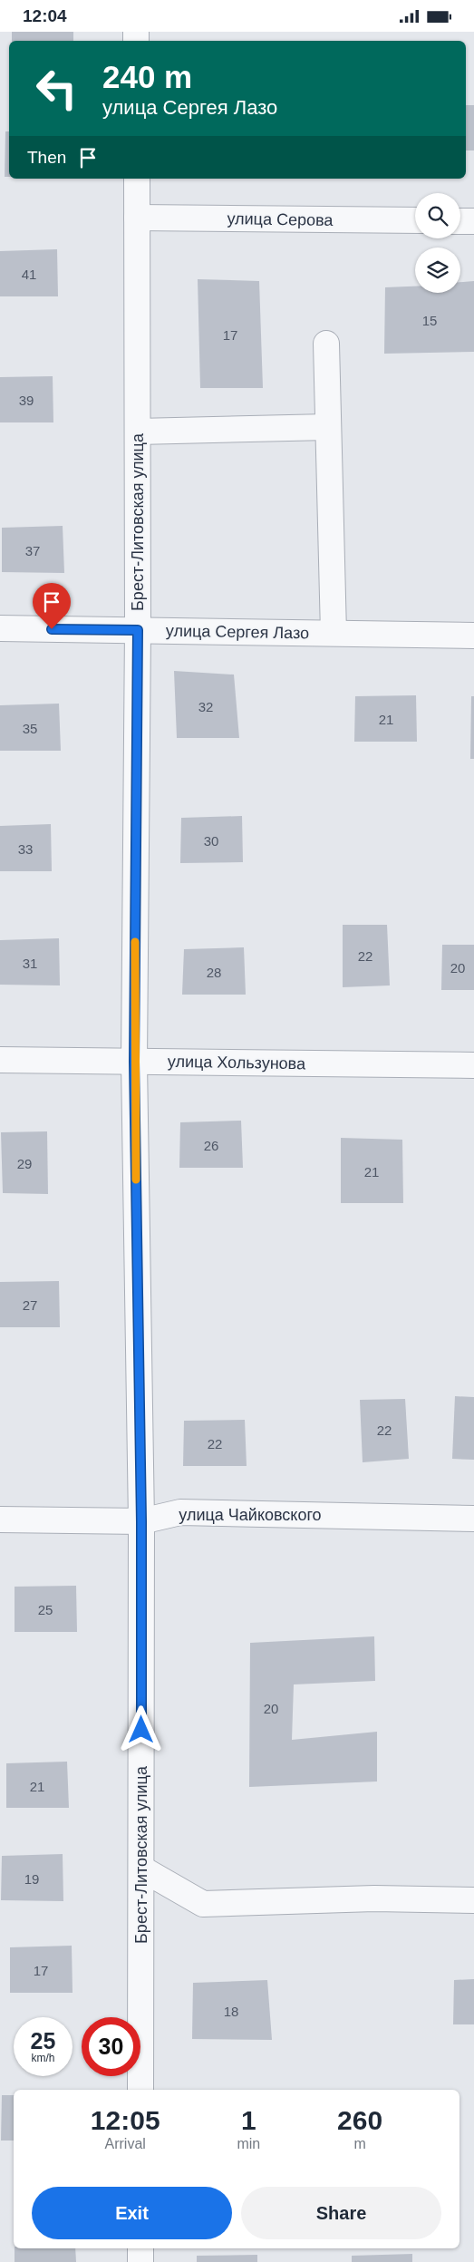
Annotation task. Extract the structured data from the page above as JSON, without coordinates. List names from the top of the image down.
{
  "streets": {
    "street": [
      "улица Серова",
      "Брест-Литовская улица",
      "улица Сергея Лазо",
      "улица Хользунова",
      "улица Чайковского"
    ]
  },
  "crossings": [
    ["улица Серова", "Брест-Литовская улица"],
    ["Брест-Литовская улица", "улица Сергея Лазо"],
    ["Брест-Литовская улица", "улица Хользунова"],
    ["Брест-Литовская улица", "улица Чайковского"]
  ],
  "house_numbers": [
    "41",
    "15",
    "17",
    "39",
    "37",
    "32",
    "21",
    "35",
    "30",
    "33",
    "22",
    "31",
    "20",
    "28",
    "26",
    "29",
    "21",
    "27",
    "22",
    "22",
    "25",
    "20",
    "21",
    "19",
    "17",
    "18"
  ],
  "page": {
    "status": "12:04",
    "turn": ["240 m", "улица Сергея Лазо"],
    "then": "Then",
    "speed": "25 km/h",
    "limit": "30",
    "eta": [
      "12:05",
      "Arrival",
      "1",
      "min",
      "260",
      "m"
    ],
    "buttons": ["Exit", "Share"]
  }
}
